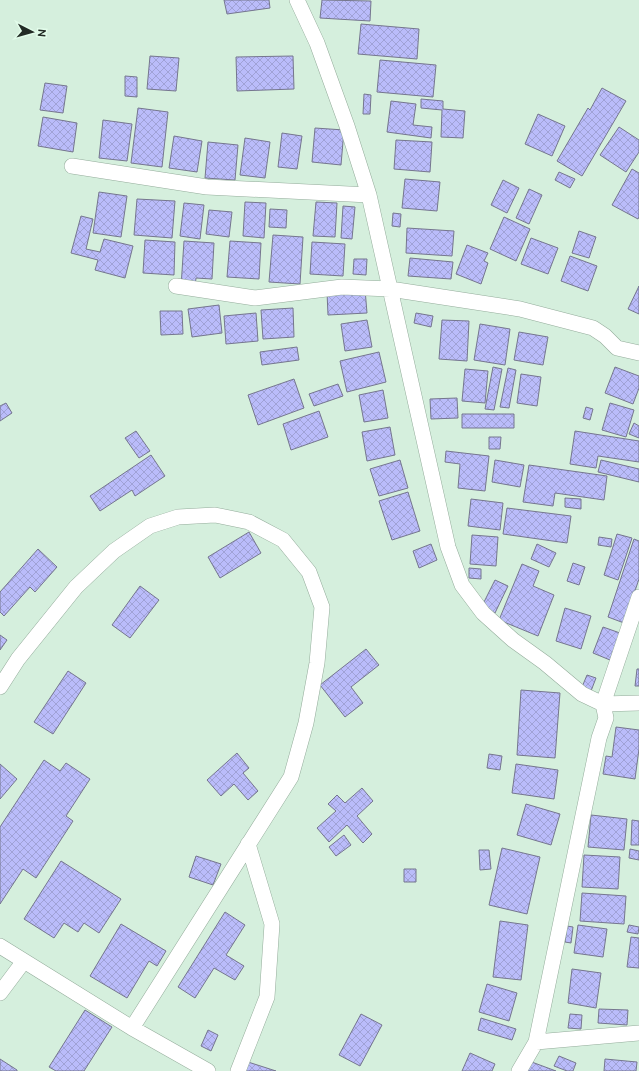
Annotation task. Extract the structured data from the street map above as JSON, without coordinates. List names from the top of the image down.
{
  "north": "right"
}
